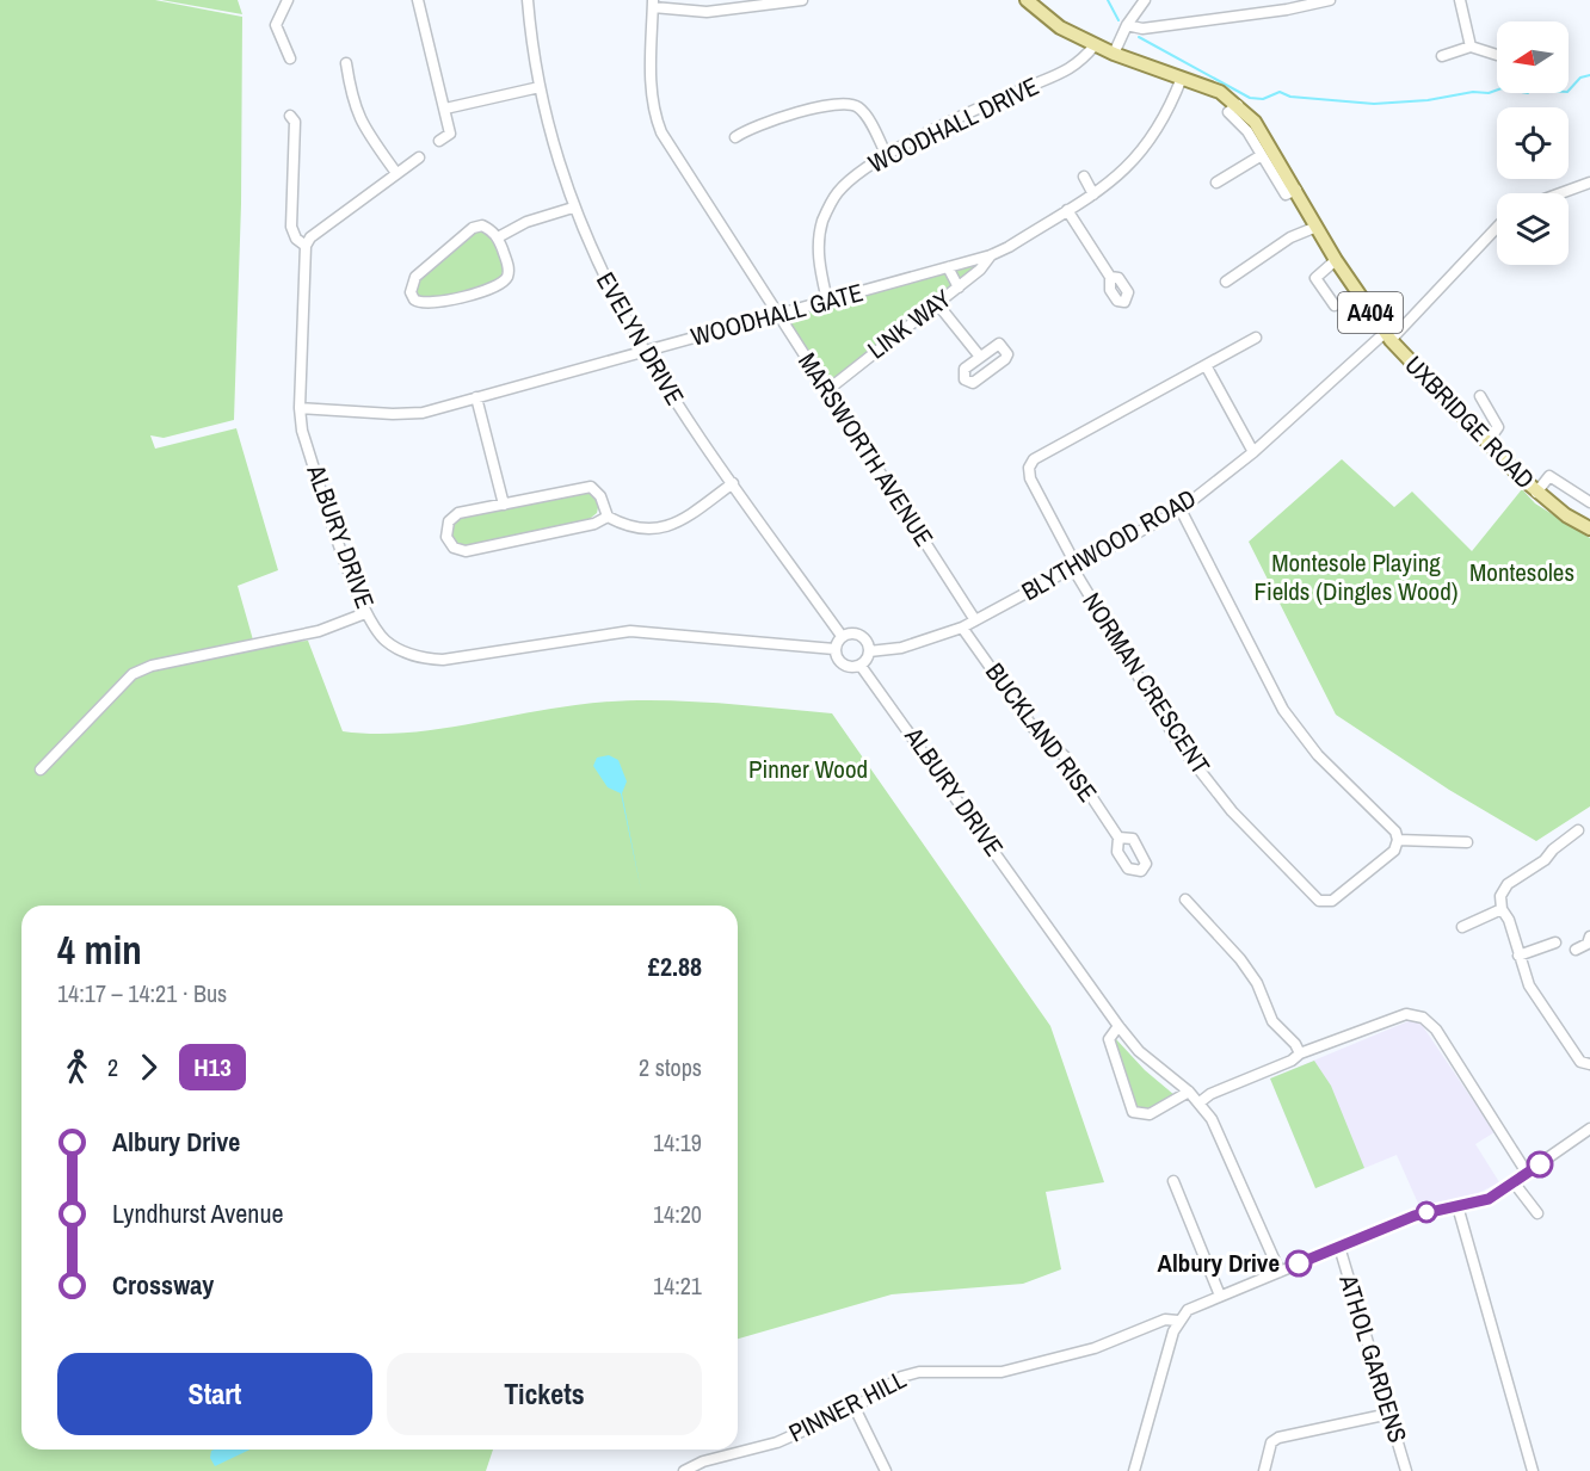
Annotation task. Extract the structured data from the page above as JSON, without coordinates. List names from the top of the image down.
{
  "streets": {
    "main road": ["A404", "UXBRIDGE ROAD"],
    "street": [
      "WOODHALL DRIVE",
      "WOODHALL GATE",
      "LINK WAY",
      "EVELYN DRIVE",
      "MARSWORTH AVENUE",
      "ALBURY DRIVE",
      "BLYTHWOOD ROAD",
      "NORMAN CRESCENT",
      "BUCKLAND RISE",
      "ATHOL GARDENS",
      "PINNER HILL"
    ]
  },
  "crossings": [
    ["WOODHALL DRIVE", "WOODHALL GATE"],
    ["WOODHALL DRIVE", "UXBRIDGE ROAD"],
    ["WOODHALL GATE", "LINK WAY"],
    ["WOODHALL GATE", "EVELYN DRIVE"],
    ["WOODHALL GATE", "UXBRIDGE ROAD"],
    ["WOODHALL GATE", "MARSWORTH AVENUE"],
    ["WOODHALL GATE", "ALBURY DRIVE"],
    ["LINK WAY", "MARSWORTH AVENUE"],
    ["EVELYN DRIVE", "ALBURY DRIVE"],
    ["EVELYN DRIVE", "BLYTHWOOD ROAD"],
    ["UXBRIDGE ROAD", "BLYTHWOOD ROAD"],
    ["MARSWORTH AVENUE", "BLYTHWOOD ROAD"],
    ["ALBURY DRIVE", "BLYTHWOOD ROAD"],
    ["BLYTHWOOD ROAD", "NORMAN CRESCENT"],
    ["BLYTHWOOD ROAD", "BUCKLAND RISE"]
  ],
  "parks": ["Montesole Playing Fields (Dingles Wood)", "Montesoles", "Pinner Wood"],
  "places": ["Albury Drive"],
  "lines": ["bus line H13"],
  "north": "left",
  "page": {
    "heading": ["4 min", "14:17 – 14:21 · Bus", "£2.88"],
    "legs": ["2", "H13", "2 stops"],
    "list": [
      {
        "name": "Albury Drive",
        "value": "14:19"
      },
      {
        "name": "Lyndhurst Avenue",
        "value": "14:20"
      },
      {
        "name": "Crossway",
        "value": "14:21"
      }
    ],
    "buttons": ["Start", "Tickets"]
  }
}
